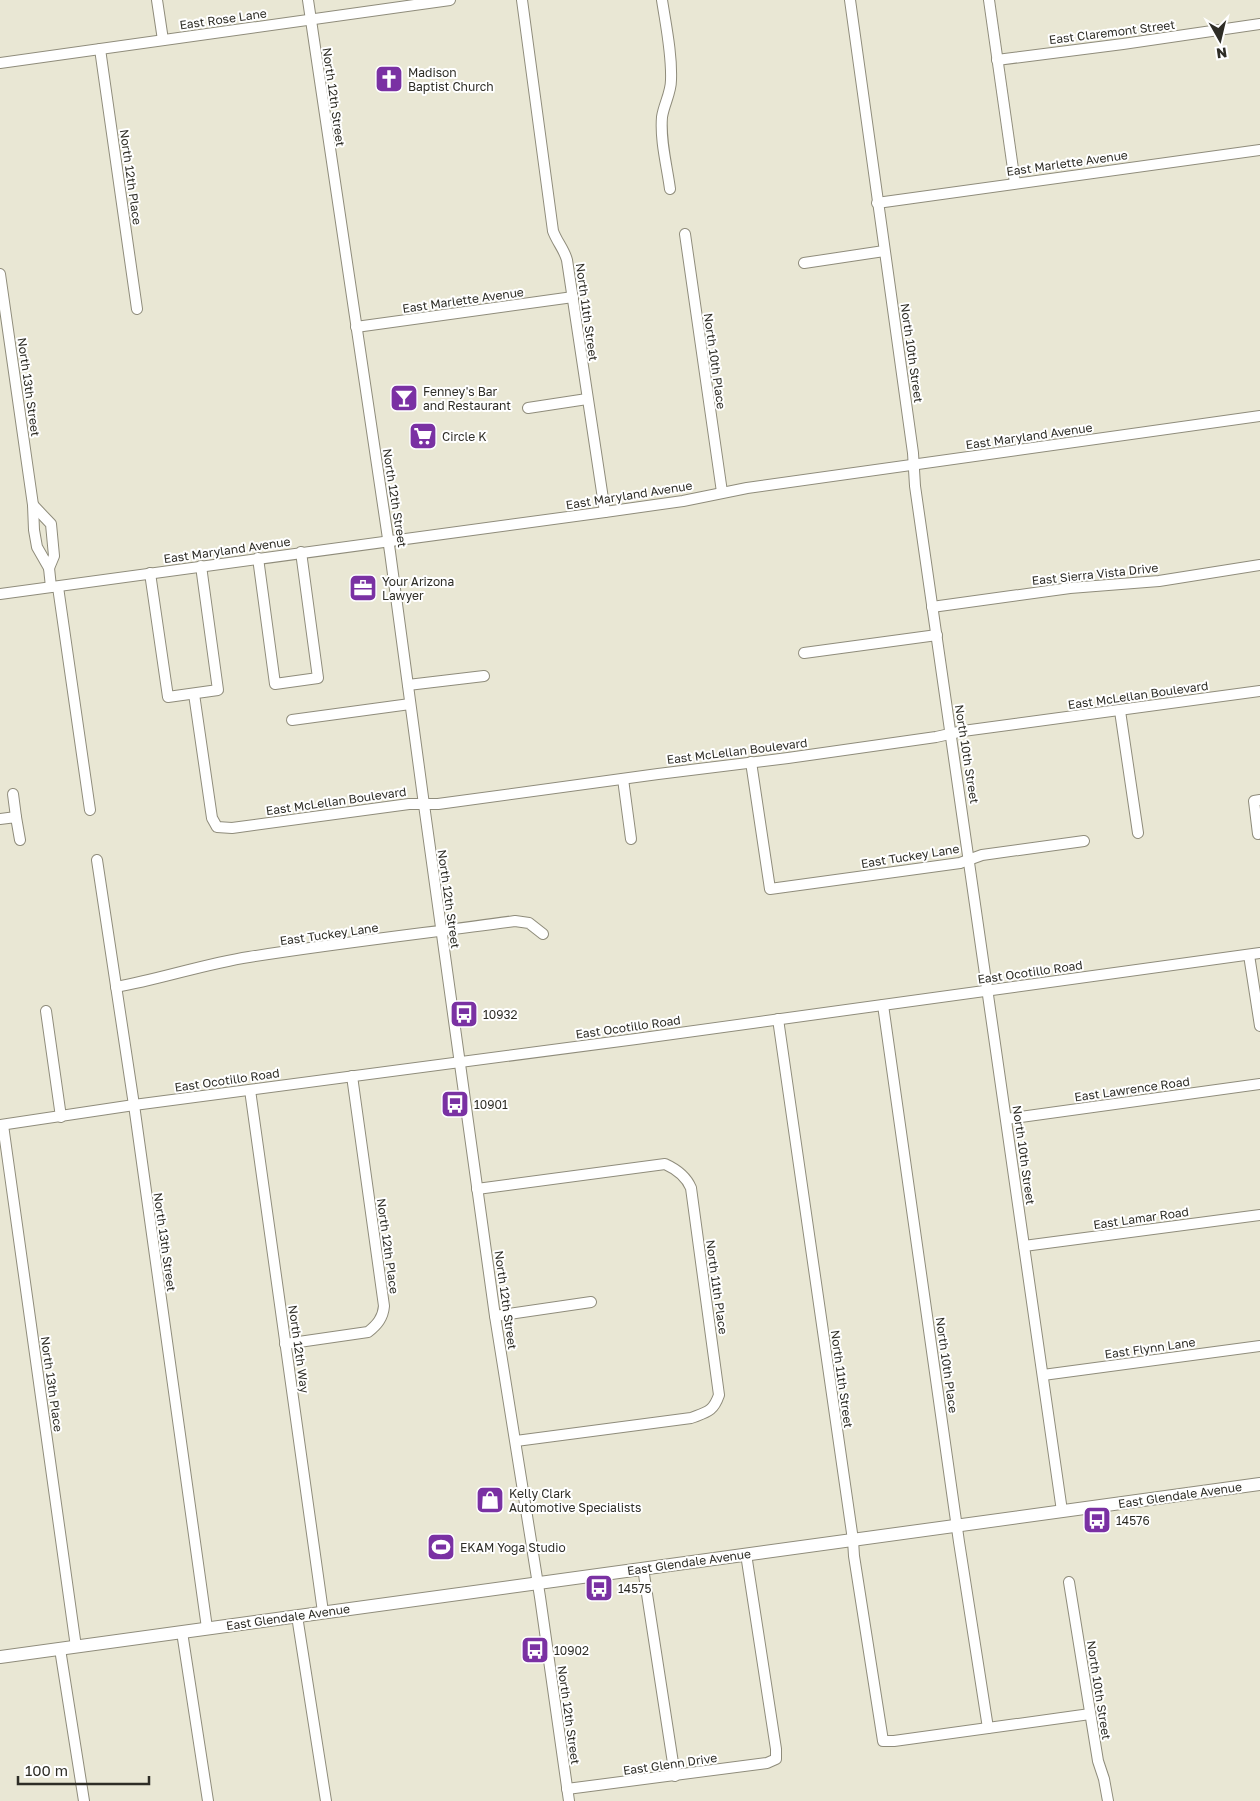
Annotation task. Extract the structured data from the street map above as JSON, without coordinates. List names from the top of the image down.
{
  "streets": {
    "main road": ["East Glendale Avenue"],
    "street": [
      "East Rose Lane",
      "East Claremont Street",
      "North 12th Street",
      "East Marlette Avenue",
      "North 12th Place",
      "North 11th Street",
      "North 10th Street",
      "North 10th Place",
      "North 13th Street",
      "East Maryland Avenue",
      "East Sierra Vista Drive",
      "East McLellan Boulevard",
      "East Tuckey Lane",
      "East Ocotillo Road",
      "East Lawrence Road",
      "East Lamar Road",
      "North 11th Place",
      "East Flynn Lane",
      "North 12th Way",
      "North 13th Place",
      "East Glenn Drive"
    ]
  },
  "crossings": [
    ["East Rose Lane", "North 12th Street"],
    ["East Rose Lane", "North 12th Place"],
    ["North 12th Street", "East Marlette Avenue"],
    ["North 12th Street", "East Maryland Avenue"],
    ["North 12th Street", "East McLellan Boulevard"],
    ["North 12th Street", "East Tuckey Lane"],
    ["North 12th Street", "East Ocotillo Road"],
    ["North 12th Street", "North 11th Place"],
    ["North 12th Street", "East Glendale Avenue"],
    ["North 12th Street", "East Glenn Drive"],
    ["East Marlette Avenue", "North 11th Street"],
    ["East Marlette Avenue", "North 10th Street"],
    ["North 12th Place", "East Ocotillo Road"],
    ["North 12th Place", "North 12th Way"],
    ["North 11th Street", "North 10th Place"],
    ["North 11th Street", "East Maryland Avenue"],
    ["North 11th Street", "East Ocotillo Road"],
    ["North 11th Street", "East Glendale Avenue"],
    ["North 10th Street", "East Maryland Avenue"],
    ["North 10th Street", "East Sierra Vista Drive"],
    ["North 10th Street", "East McLellan Boulevard"],
    ["North 10th Street", "East Tuckey Lane"],
    ["North 10th Street", "East Ocotillo Road"],
    ["North 10th Street", "East Lawrence Road"],
    ["North 10th Street", "East Lamar Road"],
    ["North 10th Street", "East Flynn Lane"],
    ["North 10th Street", "East Glendale Avenue"],
    ["North 10th Place", "East Maryland Avenue"],
    ["North 10th Place", "East Ocotillo Road"],
    ["North 10th Place", "East Glendale Avenue"],
    ["North 13th Street", "East Maryland Avenue"],
    ["North 13th Street", "East Tuckey Lane"],
    ["North 13th Street", "East Ocotillo Road"],
    ["North 13th Street", "East Glendale Avenue"],
    ["East McLellan Boulevard", "East Tuckey Lane"],
    ["East Ocotillo Road", "North 12th Way"],
    ["East Ocotillo Road", "North 13th Place"],
    ["North 12th Way", "East Glendale Avenue"],
    ["North 13th Place", "East Glendale Avenue"],
    ["East Glendale Avenue", "East Glenn Drive"]
  ],
  "places": {
    "church": ["Madison Baptist Church"],
    "bar": ["Fenney's Bar and Restaurant"],
    "supermarket": ["Circle K"],
    "office": ["Your Arizona Lawyer"],
    "bus stop": [
      "10932",
      "10901",
      "14576",
      "14575",
      "10902"
    ],
    "shop": ["Kelly Clark Automotive Specialists"],
    "sports": ["EKAM Yoga Studio"]
  },
  "scale_bar": "100 m",
  "north": "bottom"
}
